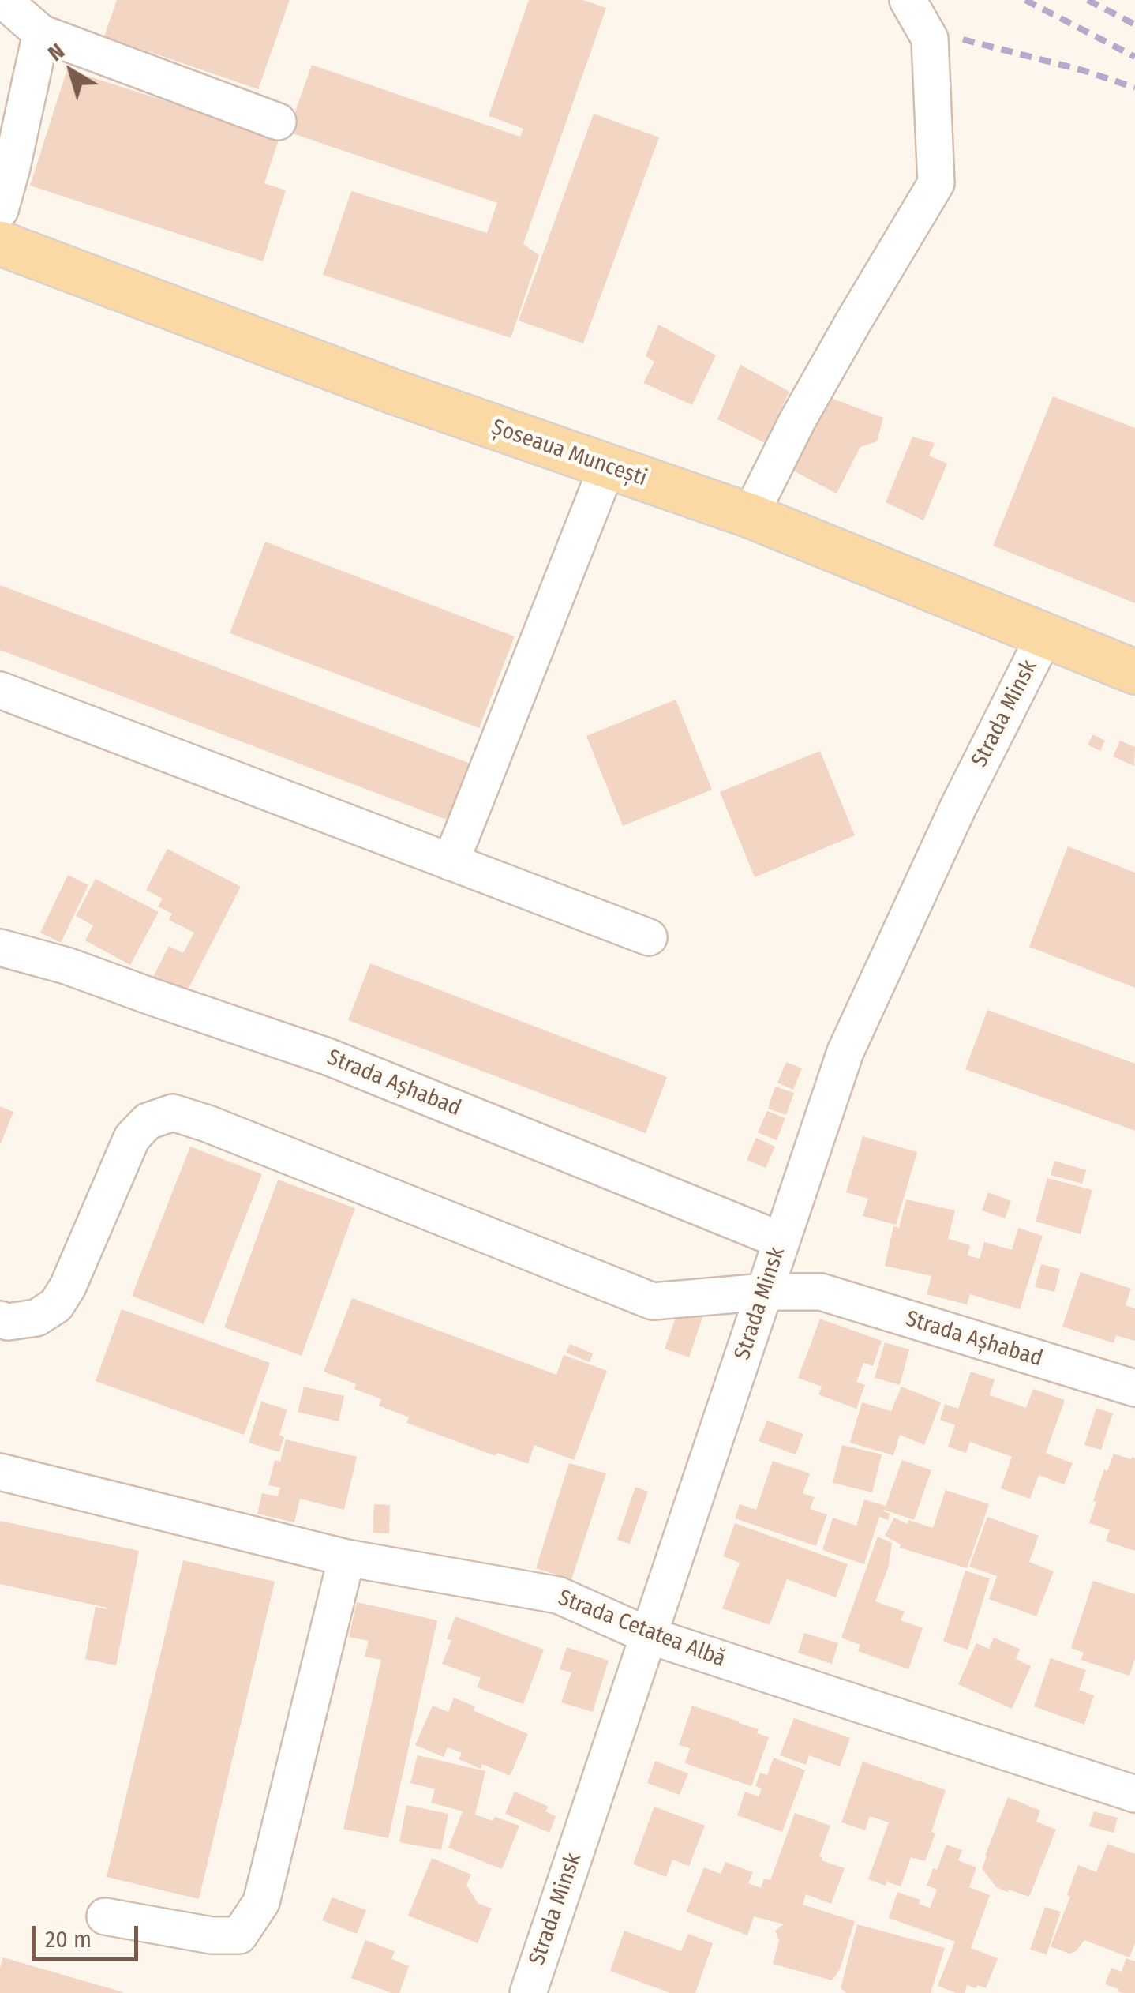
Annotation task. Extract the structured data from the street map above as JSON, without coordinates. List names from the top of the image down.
{
  "streets": {
    "main road": ["Șoseaua Muncești"],
    "street": ["Strada Minsk", "Strada Așhabad", "Strada Cetatea Albă"]
  },
  "crossings": [
    ["Șoseaua Muncești", "Strada Minsk"],
    ["Strada Minsk", "Strada Așhabad"],
    ["Strada Minsk", "Strada Cetatea Albă"]
  ],
  "scale_bar": "20 m",
  "north": "top left"
}
